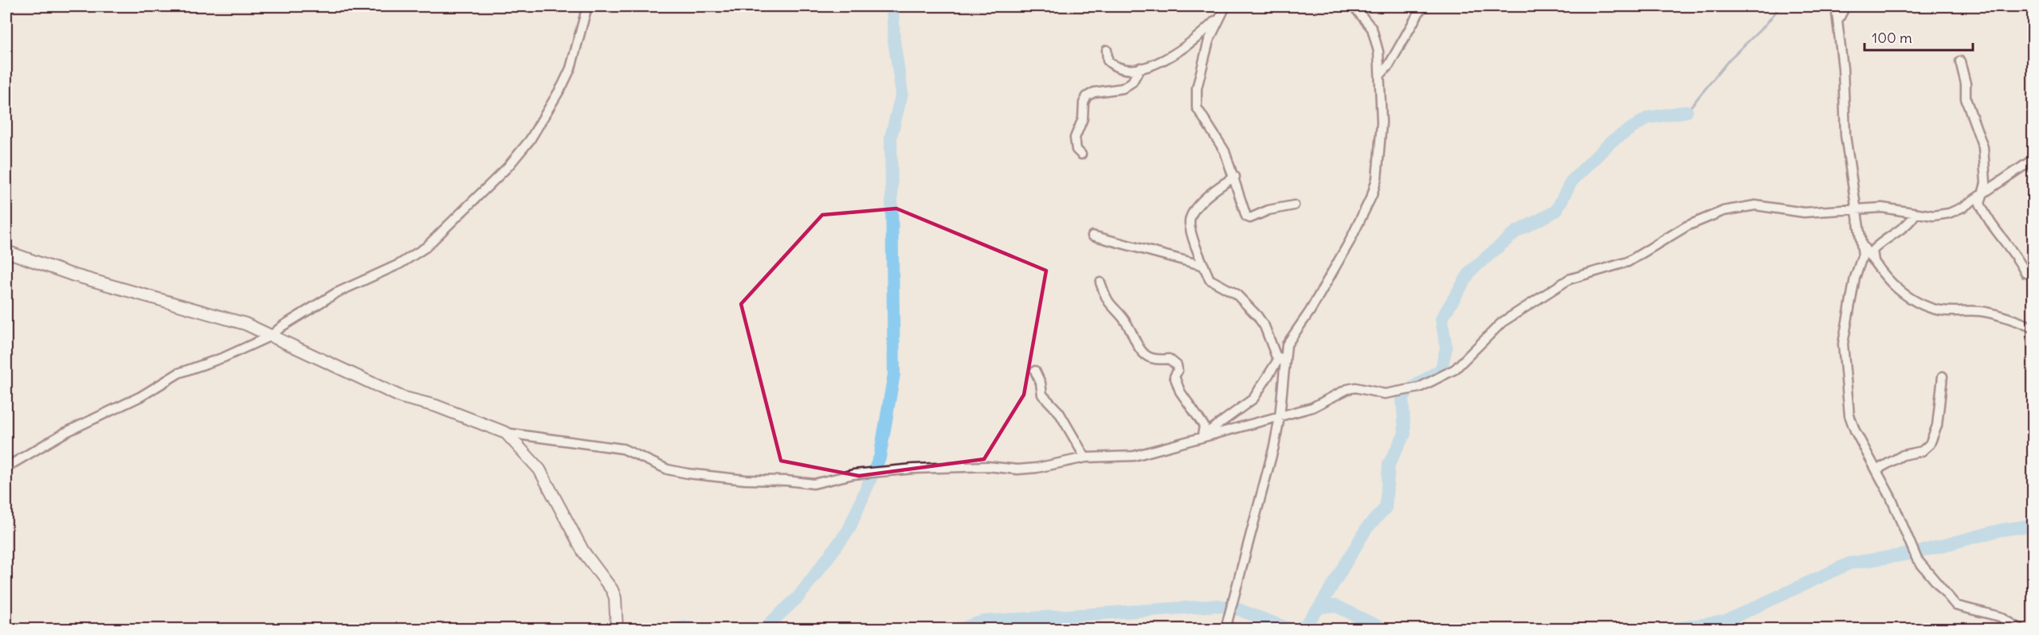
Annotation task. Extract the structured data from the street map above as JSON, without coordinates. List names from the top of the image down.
{
  "scale_bar": "100 m"
}
